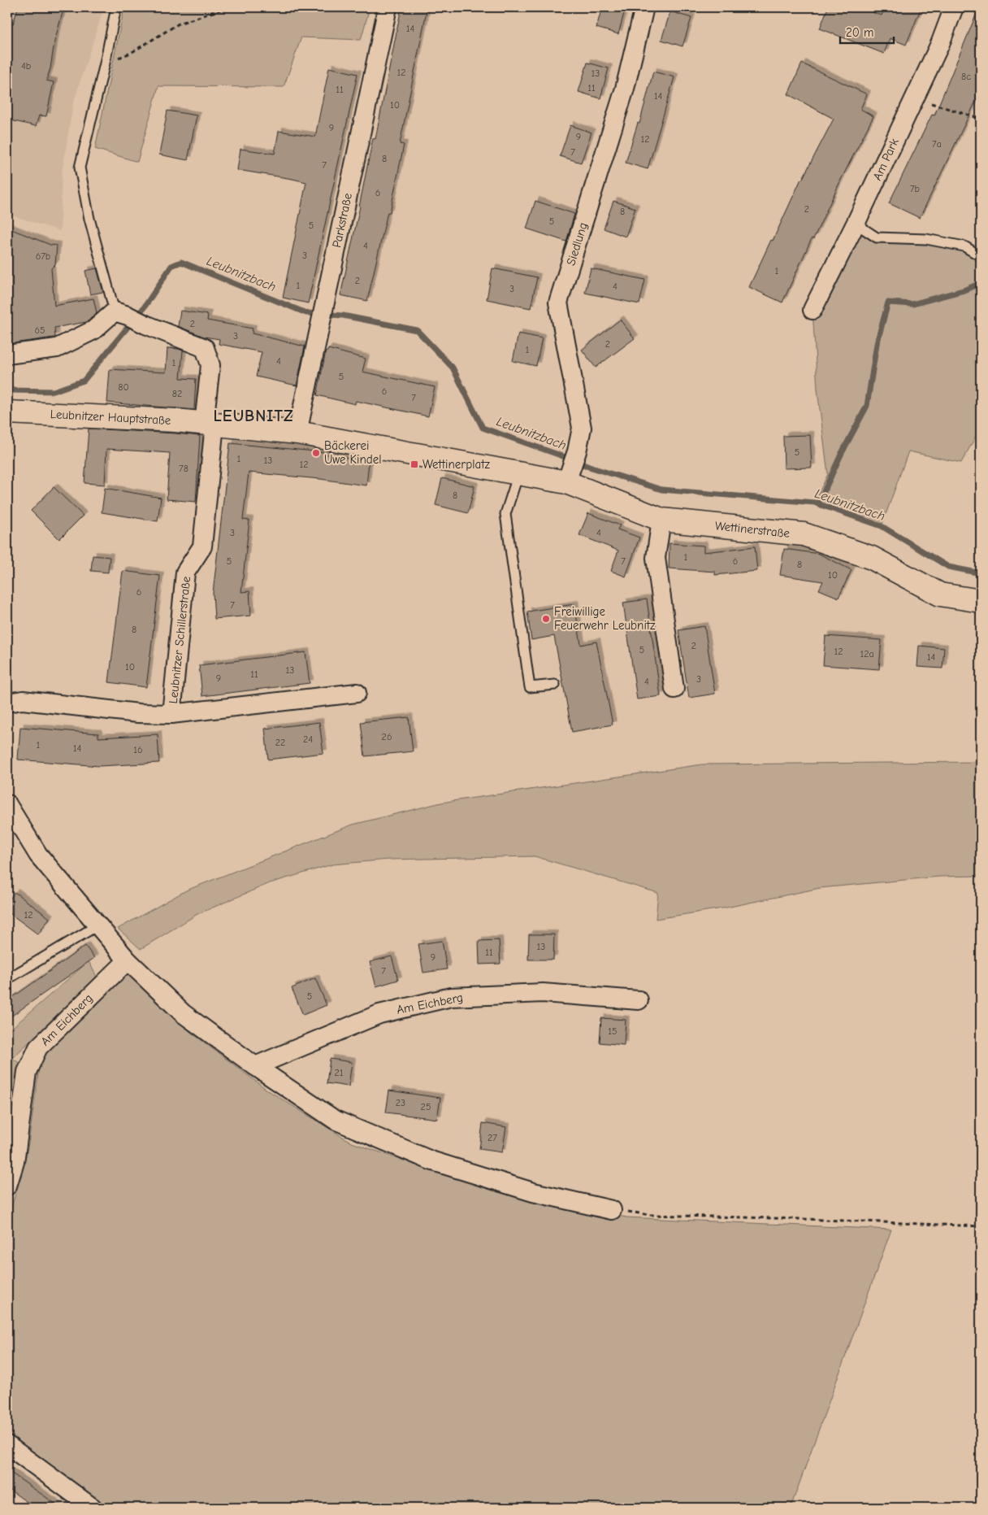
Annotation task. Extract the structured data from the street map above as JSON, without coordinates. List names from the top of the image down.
{
  "streets": {
    "street": [
      "Am Park",
      "Parkstraße",
      "Siedlung",
      "Leubnitzer Hauptstraße",
      "Wettinerstraße",
      "Leubnitzer Schillerstraße",
      "Am Eichberg"
    ]
  },
  "crossings": [
    ["Siedlung", "Wettinerstraße"],
    ["Leubnitzer Hauptstraße", "Leubnitzer Schillerstraße"]
  ],
  "districts": ["LEUBNITZ"],
  "water": ["Leubnitzbach"],
  "places": {
    "other": ["Bäckerei Uwe Kindel", "Freiwillige Feuerwehr Leubnitz"],
    "transit": ["Wettinerplatz"]
  },
  "house_numbers": [
    "14",
    "4b",
    "12",
    "13",
    "8c",
    "11",
    "11",
    "14",
    "10",
    "9",
    "9",
    "12",
    "7a",
    "7",
    "8",
    "7",
    "7b",
    "6",
    "2",
    "8",
    "5",
    "5",
    "4",
    "3",
    "67b",
    "1",
    "2",
    "1",
    "4",
    "3",
    "2",
    "65",
    "3",
    "2",
    "1",
    "4",
    "1",
    "5",
    "80",
    "6",
    "82",
    "7",
    "5",
    "1",
    "13",
    "12",
    "78",
    "8",
    "3",
    "4",
    "1",
    "5",
    "7",
    "6",
    "8",
    "10",
    "6",
    "7",
    "8",
    "2",
    "5",
    "12",
    "12a",
    "14",
    "10",
    "13",
    "11",
    "9",
    "3",
    "4",
    "26",
    "24",
    "22",
    "1",
    "14",
    "16",
    "12",
    "13",
    "11",
    "9",
    "7",
    "5",
    "15",
    "21",
    "23",
    "25",
    "27"
  ],
  "scale_bar": "20 m"
}
